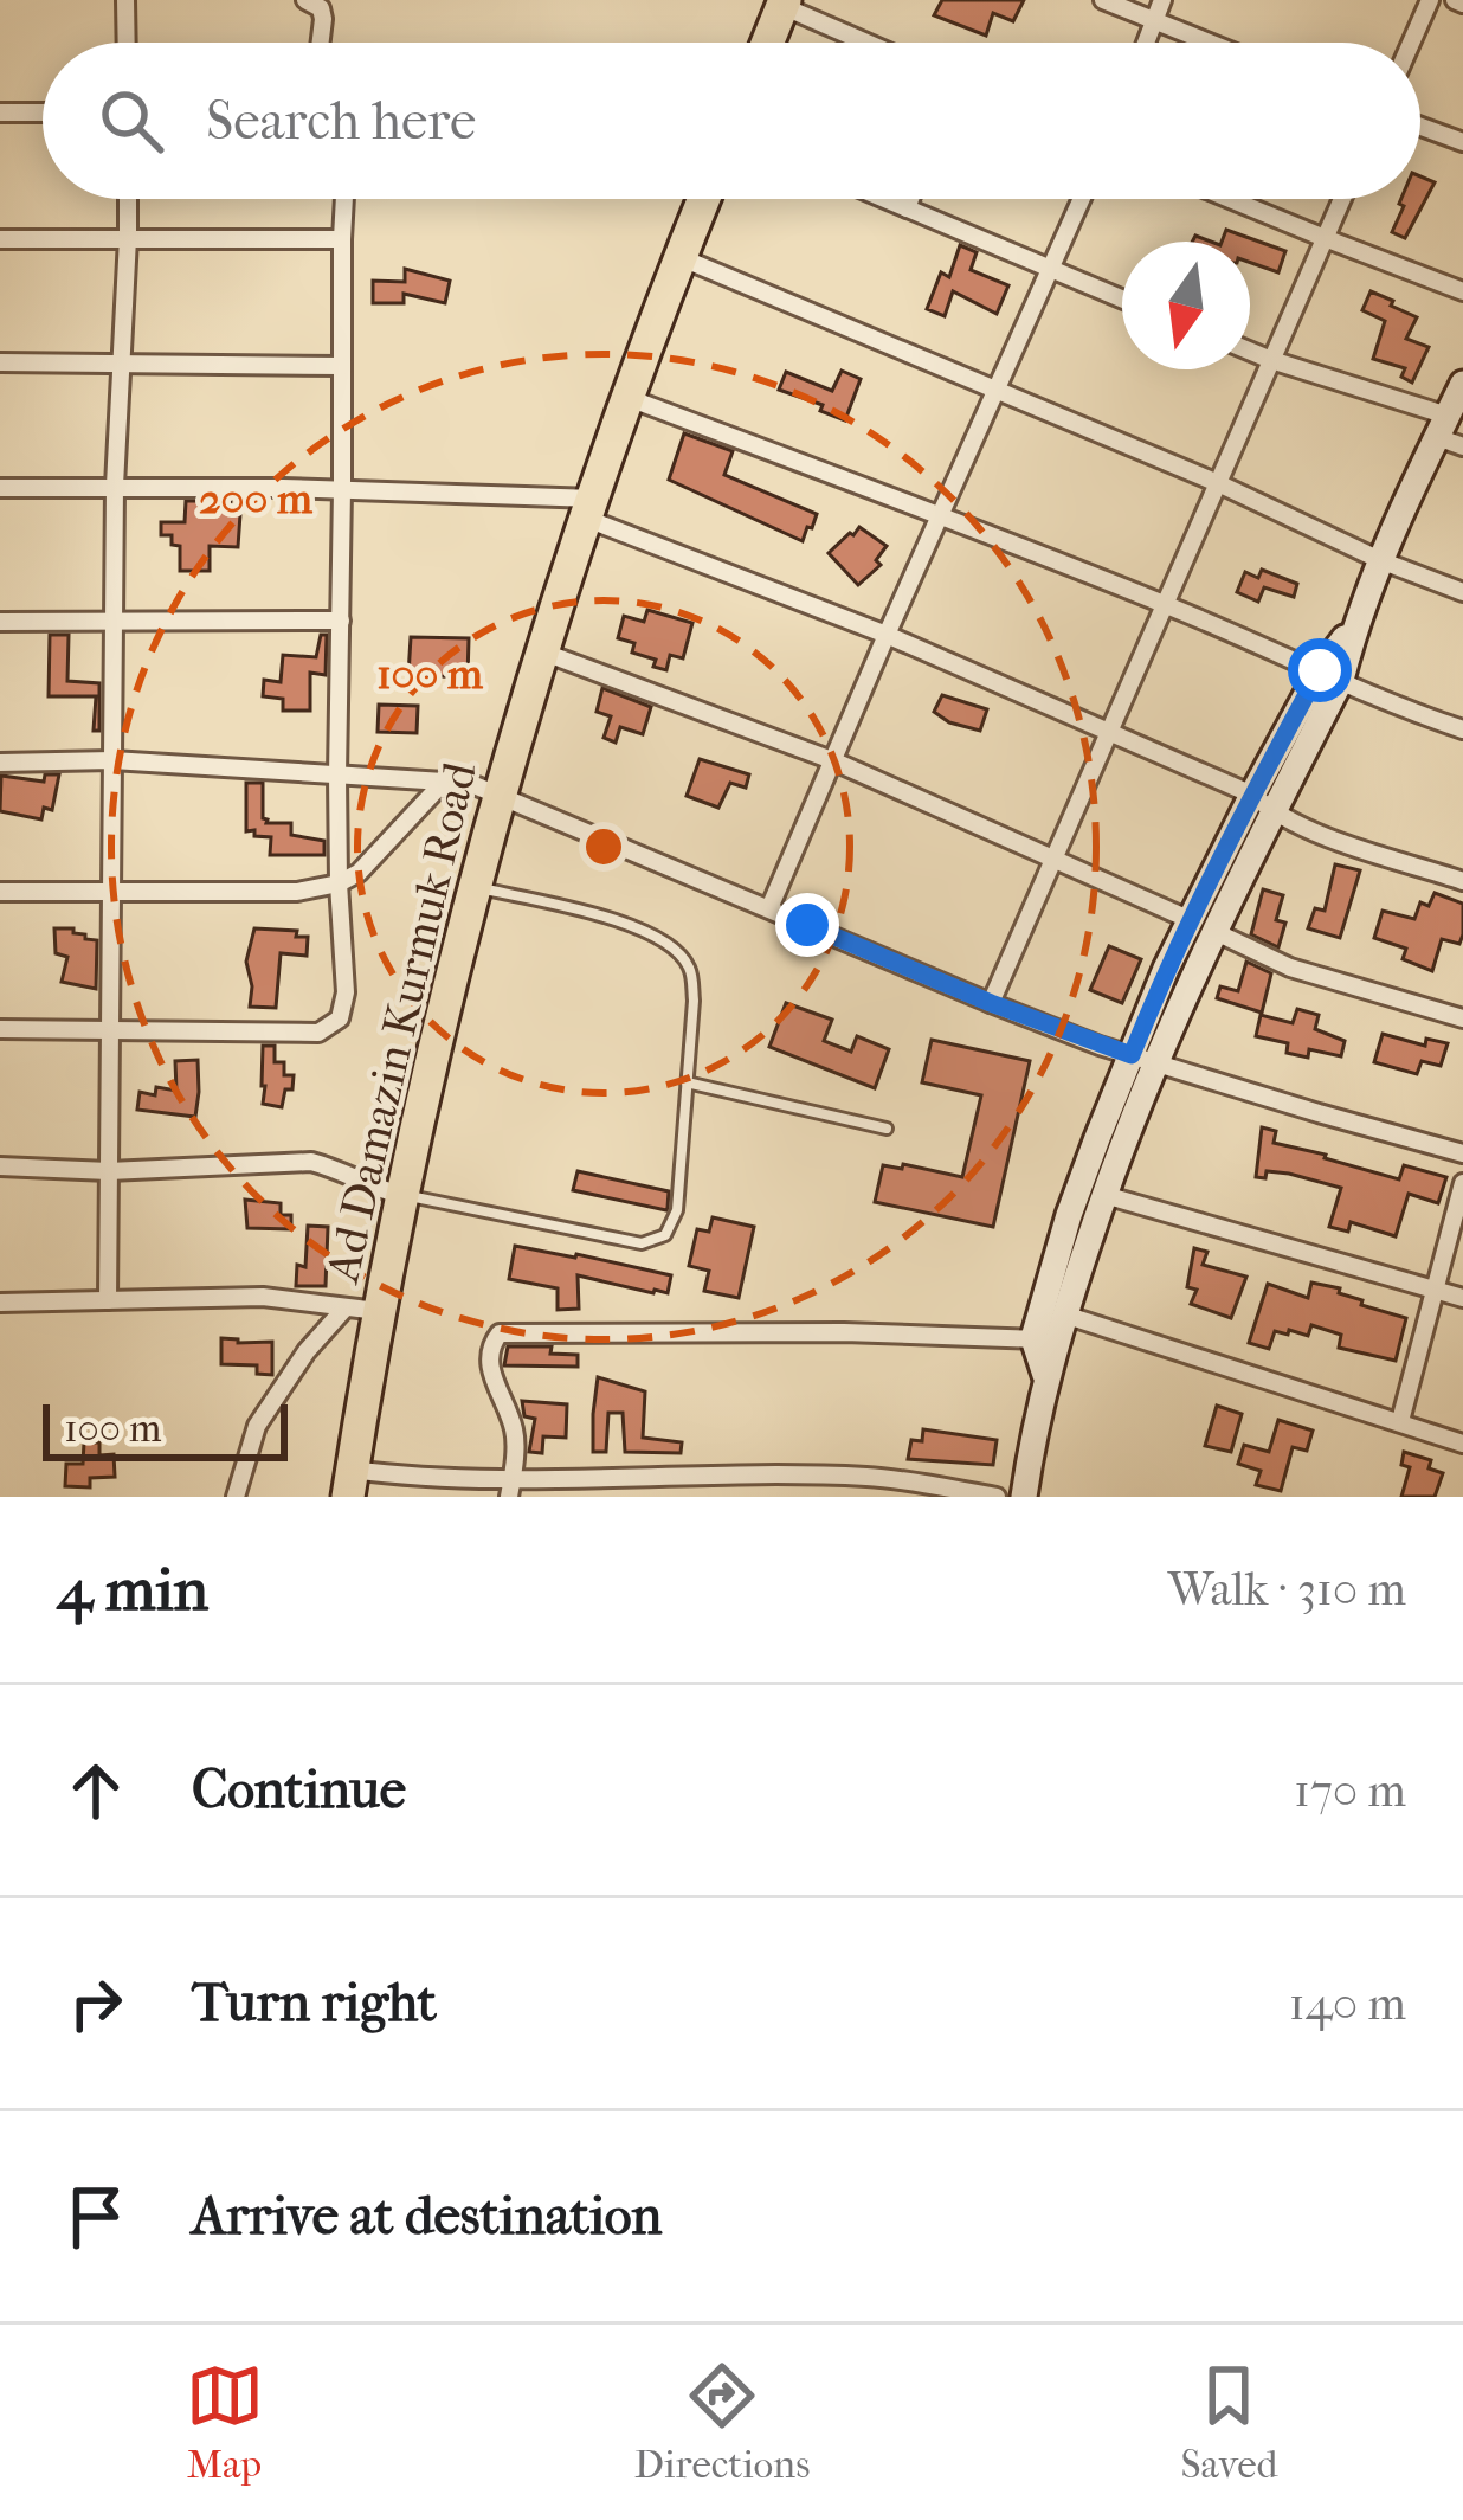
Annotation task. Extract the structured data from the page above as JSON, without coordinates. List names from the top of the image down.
{
  "streets": {
    "highway": ["Ad Damazin Kurmuk Road"]
  },
  "scale_bar": "100 m",
  "north": "bottom",
  "page": {
    "search": "Search here",
    "scale": "100 m",
    "heading": ["4 min", "Walk · 310 m"],
    "list": [
      ["Continue", "170 m"],
      ["Turn right", "140 m"],
      "Arrive at destination"
    ],
    "nav": ["Map", "Directions", "Saved"]
  },
  "rings": ["200 m", "100 m"]
}
